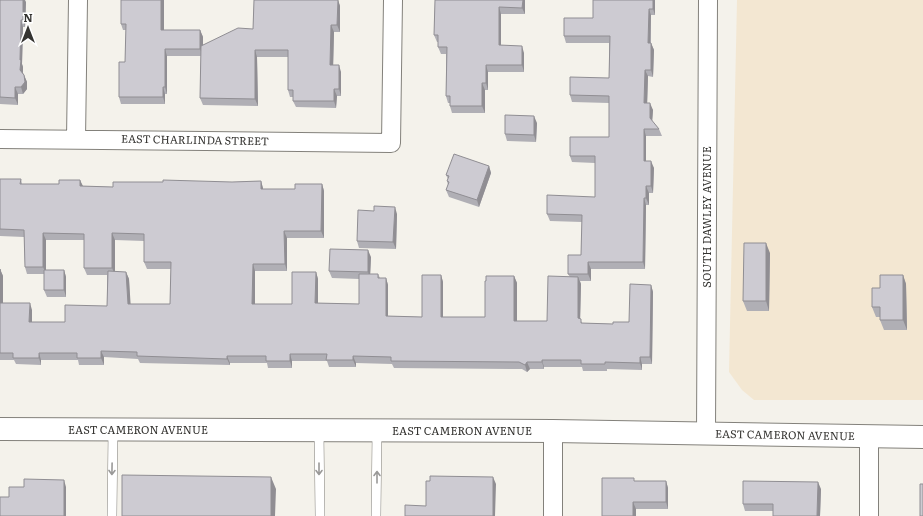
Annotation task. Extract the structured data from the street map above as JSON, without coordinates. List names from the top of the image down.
{
  "streets": {
    "main road": ["EAST CAMERON AVENUE"],
    "street": ["EAST CHARLINDA STREET", "SOUTH DAWLEY AVENUE"]
  },
  "crossings": [
    ["SOUTH DAWLEY AVENUE", "EAST CAMERON AVENUE"]
  ],
  "north": "top"
}
